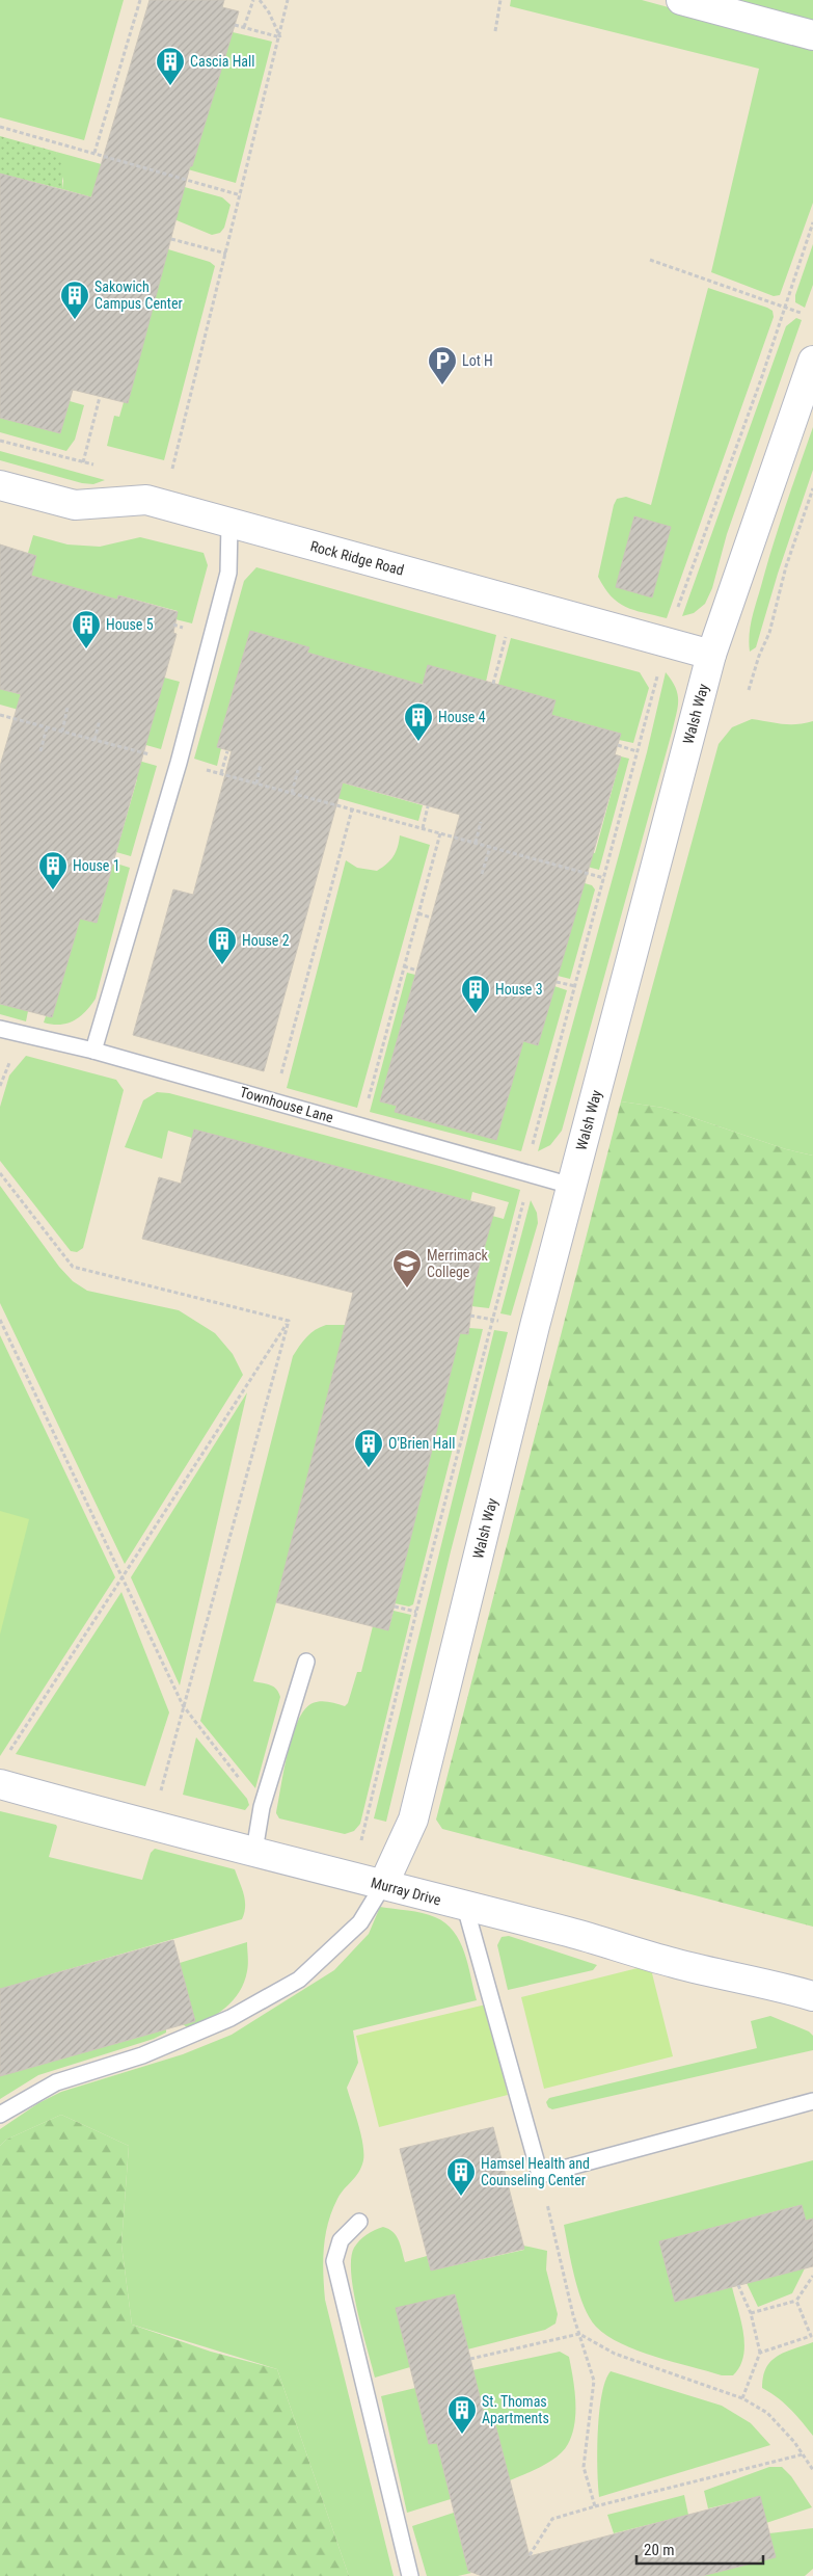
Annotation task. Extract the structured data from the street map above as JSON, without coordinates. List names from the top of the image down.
{
  "streets": {
    "street": ["Rock Ridge Road", "Walsh Way", "Murray Drive"],
    "lane": ["Townhouse Lane"]
  },
  "crossings": [
    ["Rock Ridge Road", "Walsh Way"],
    ["Walsh Way", "Townhouse Lane"],
    ["Walsh Way", "Murray Drive"]
  ],
  "places": {
    "building": [
      "Cascia Hall",
      "Sakowich Campus Center",
      "House 5",
      "House 4",
      "House 1",
      "House 2",
      "House 3",
      "O'Brien Hall",
      "Hamsel Health and Counseling Center",
      "St. Thomas Apartments"
    ],
    "parking": ["Lot H"],
    "school or university": ["Merrimack College"]
  },
  "scale_bar": "20 m"
}
